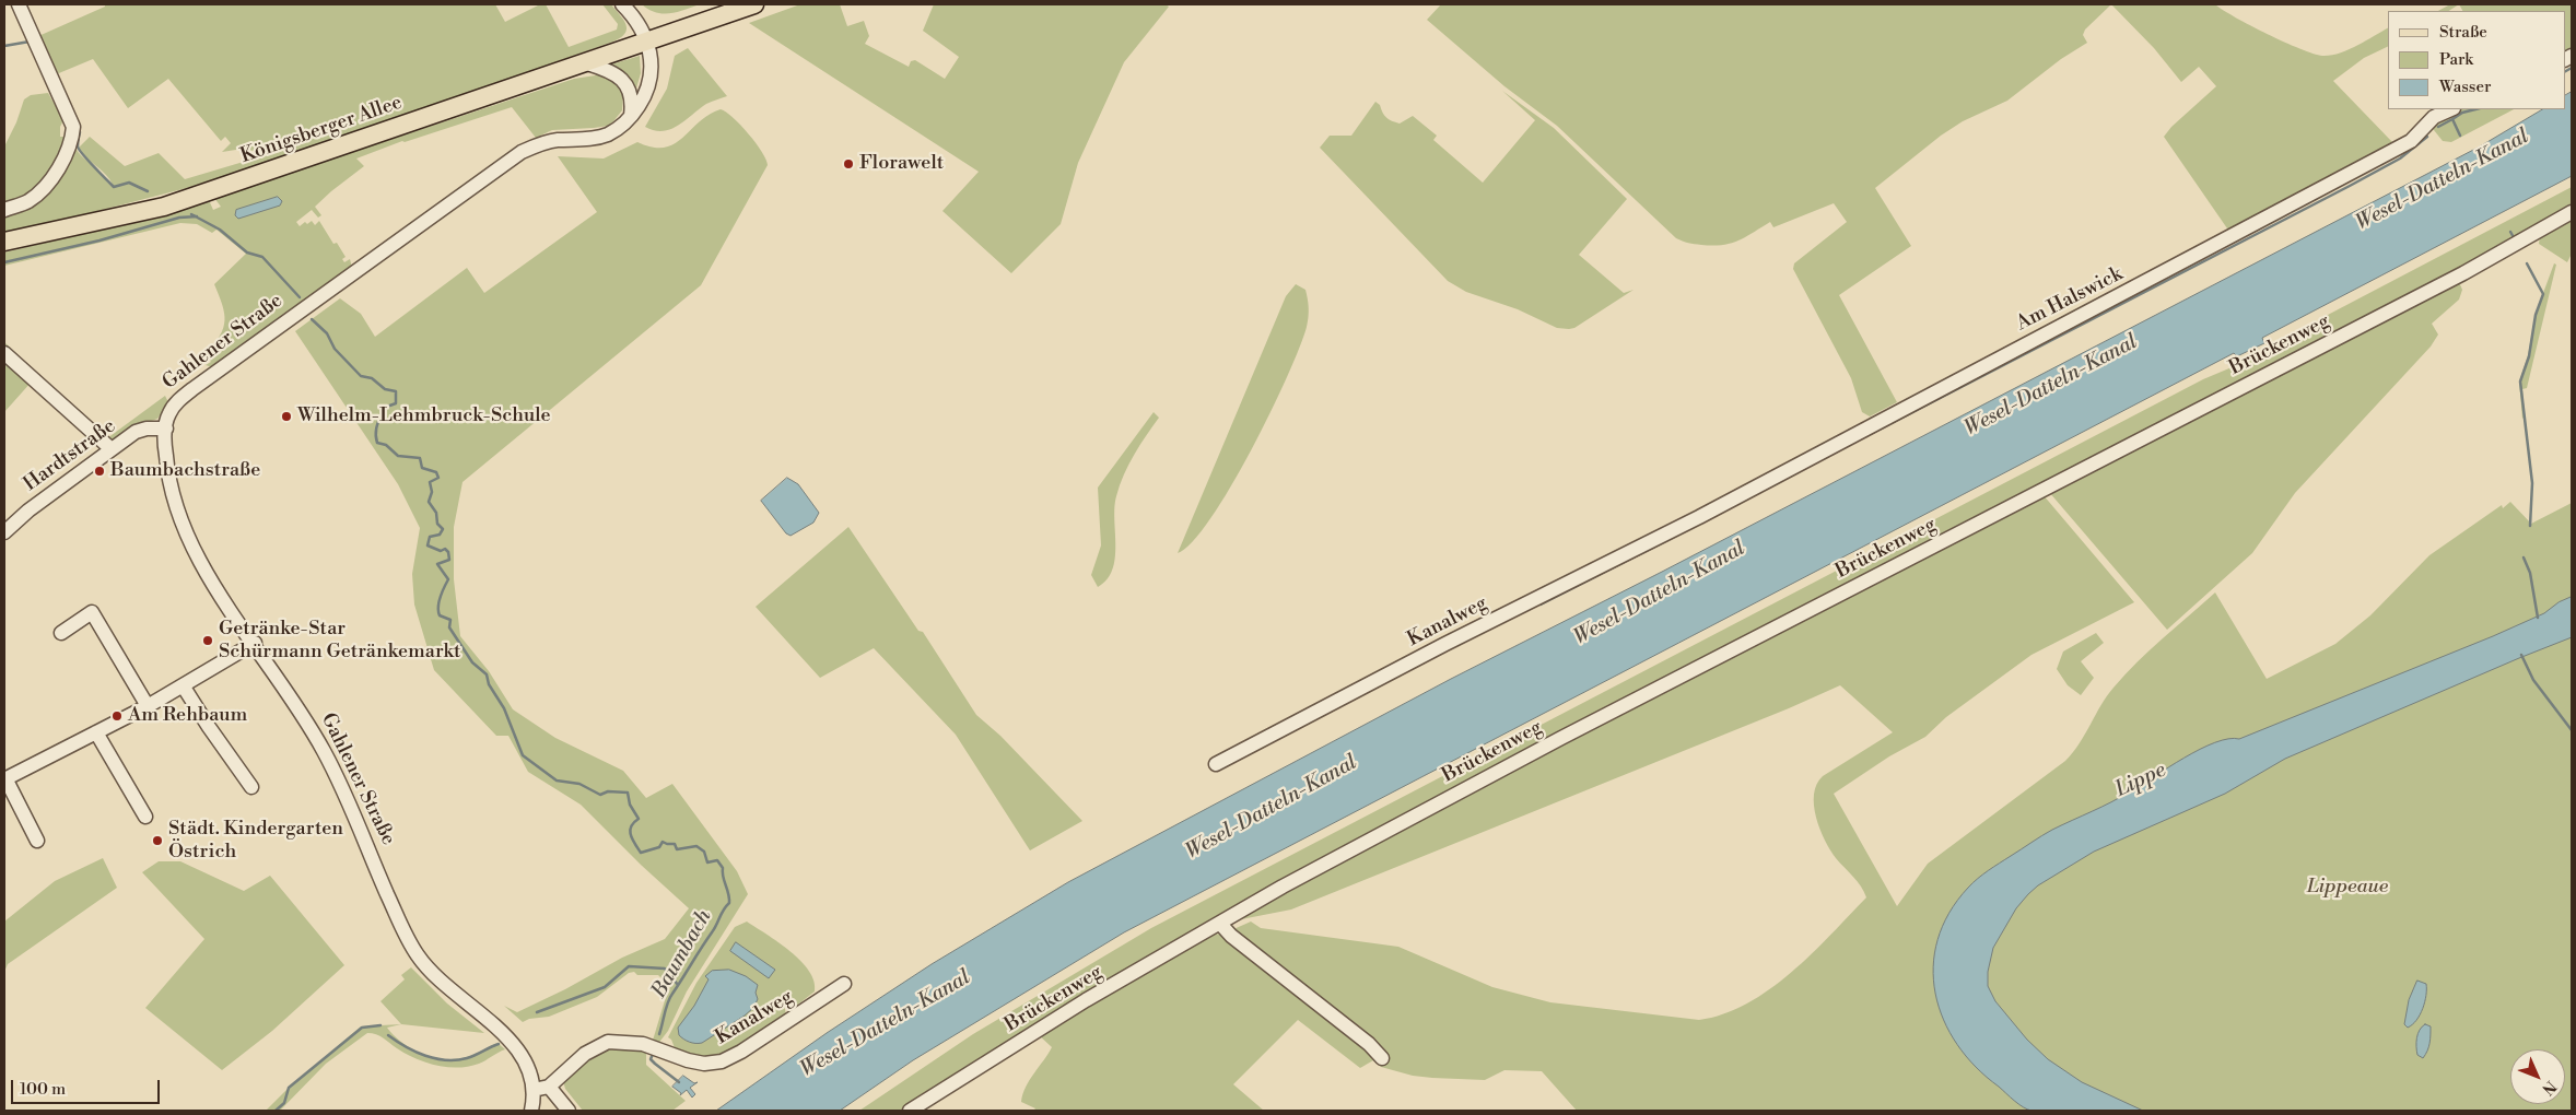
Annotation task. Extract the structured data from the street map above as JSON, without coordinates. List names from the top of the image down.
{
  "streets": {
    "main road": ["Königsberger Allee"],
    "street": [
      "Am Halswick",
      "Gahlener Straße",
      "Brückenweg",
      "Hardtstraße",
      "Kanalweg"
    ]
  },
  "crossings": [
    ["Königsberger Allee", "Gahlener Straße"],
    ["Am Halswick", "Kanalweg"],
    ["Gahlener Straße", "Hardtstraße"]
  ],
  "water": ["Wesel-Datteln-Kanal", "Lippe", "Baumbach"],
  "parks": ["Lippeaue"],
  "places": [
    "Florawelt",
    "Wilhelm-Lehmbruck-Schule",
    "Baumbachstraße",
    "Getränke-Star Schürmann Getränkemarkt",
    "Am Rehbaum",
    "Städt. Kindergarten Östrich"
  ],
  "legend": ["Straße", "Park", "Wasser"],
  "scale_bar": "100 m",
  "north": "bottom right"
}
